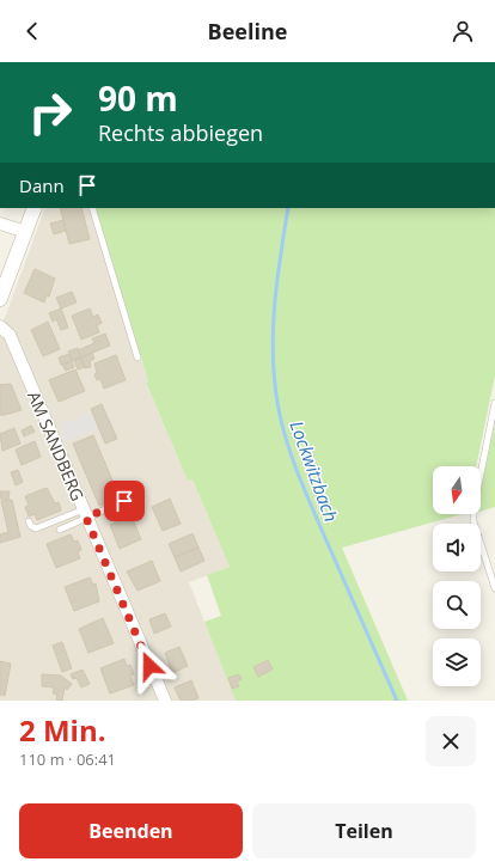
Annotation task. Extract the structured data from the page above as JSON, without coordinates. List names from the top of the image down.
{
  "streets": {
    "street": ["AM SANDBERG"]
  },
  "water": ["Lockwitzbach"],
  "north": "bottom",
  "page": {
    "header": "Beeline",
    "turn": ["90 m", "Rechts abbiegen"],
    "then": "Dann",
    "heading": ["2 Min.", "110 m · 06:41"],
    "buttons": ["Beenden", "Teilen"]
  }
}
